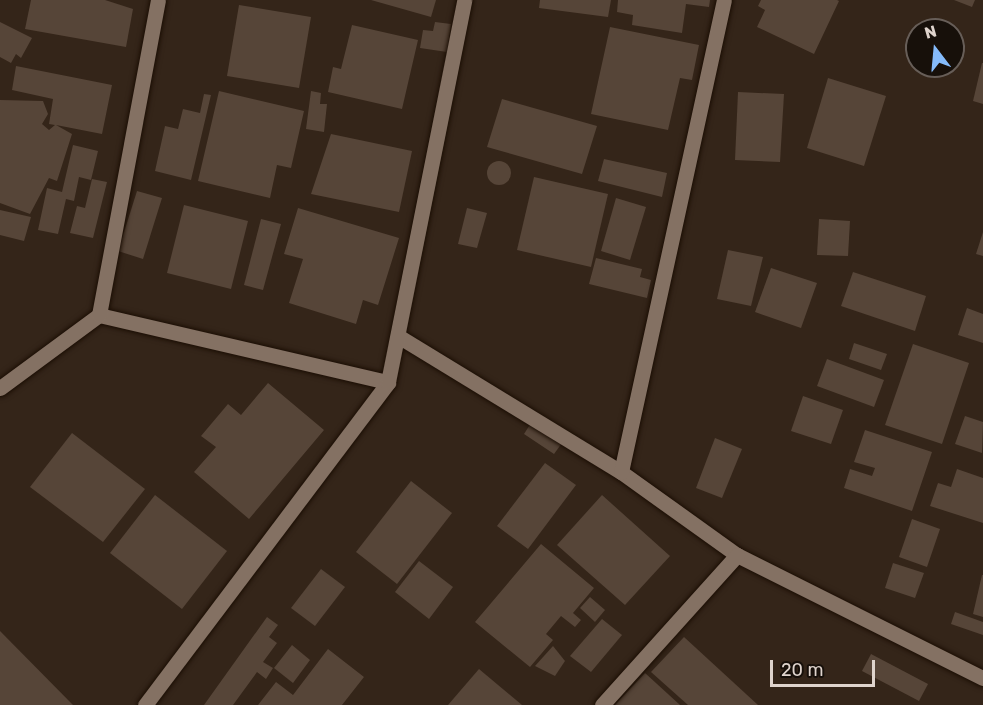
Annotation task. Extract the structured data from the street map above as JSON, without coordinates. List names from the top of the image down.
{
  "scale_bar": "20 m",
  "north": "top"
}
